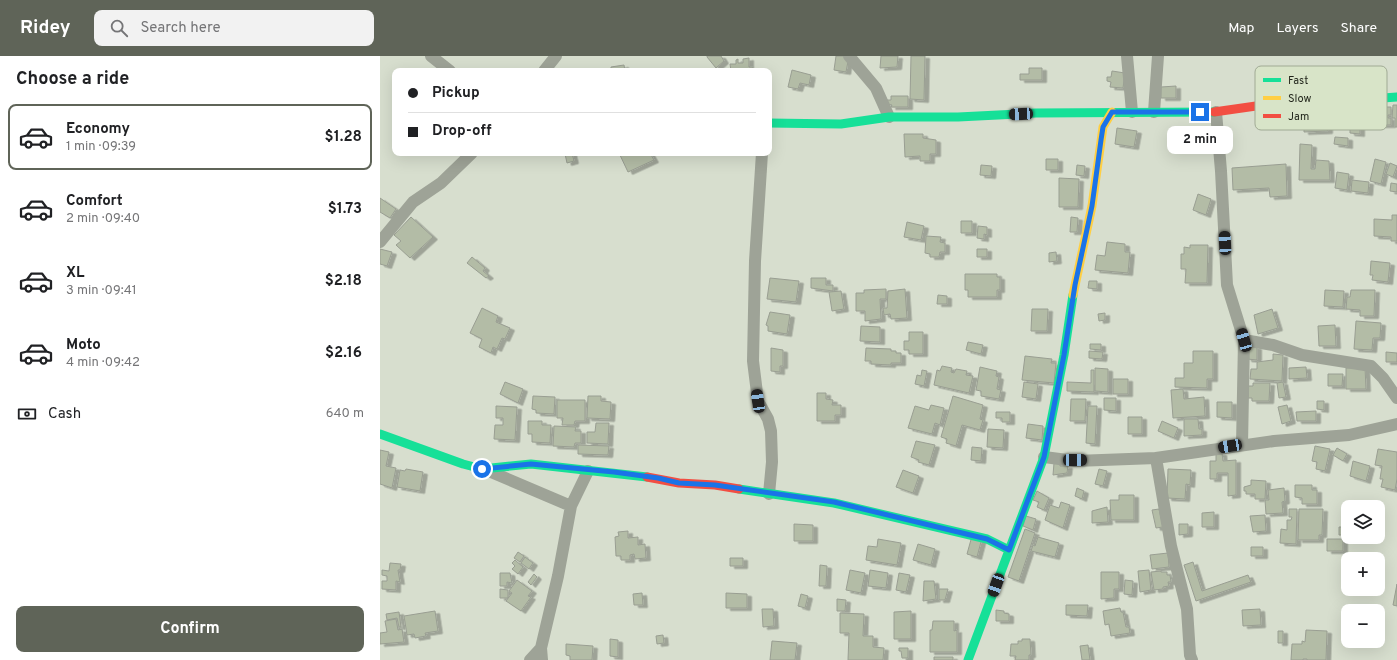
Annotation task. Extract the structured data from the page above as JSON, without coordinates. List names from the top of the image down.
{
  "legend": ["Fast", "Slow", "Jam"],
  "page": {
    "header": "Ridey",
    "search": "Search here",
    "nav": ["Map", "Layers", "Share"],
    "heading": "Choose a ride",
    "banner": ["Pickup", "Drop-off"],
    "list": [
      {
        "name": "Economy",
        "note": "1 min · 09:39",
        "value": "$1.28"
      },
      {
        "name": "Comfort",
        "note": "2 min · 09:40",
        "value": "$1.73"
      },
      {
        "name": "XL",
        "note": "3 min · 09:41",
        "value": "$2.18"
      },
      {
        "name": "Moto",
        "note": "4 min · 09:42",
        "value": "$2.16"
      }
    ],
    "bubble": "2 min",
    "pay": ["Cash", "640 m"],
    "map_buttons": ["+", "−"],
    "buttons": "Confirm"
  }
}
